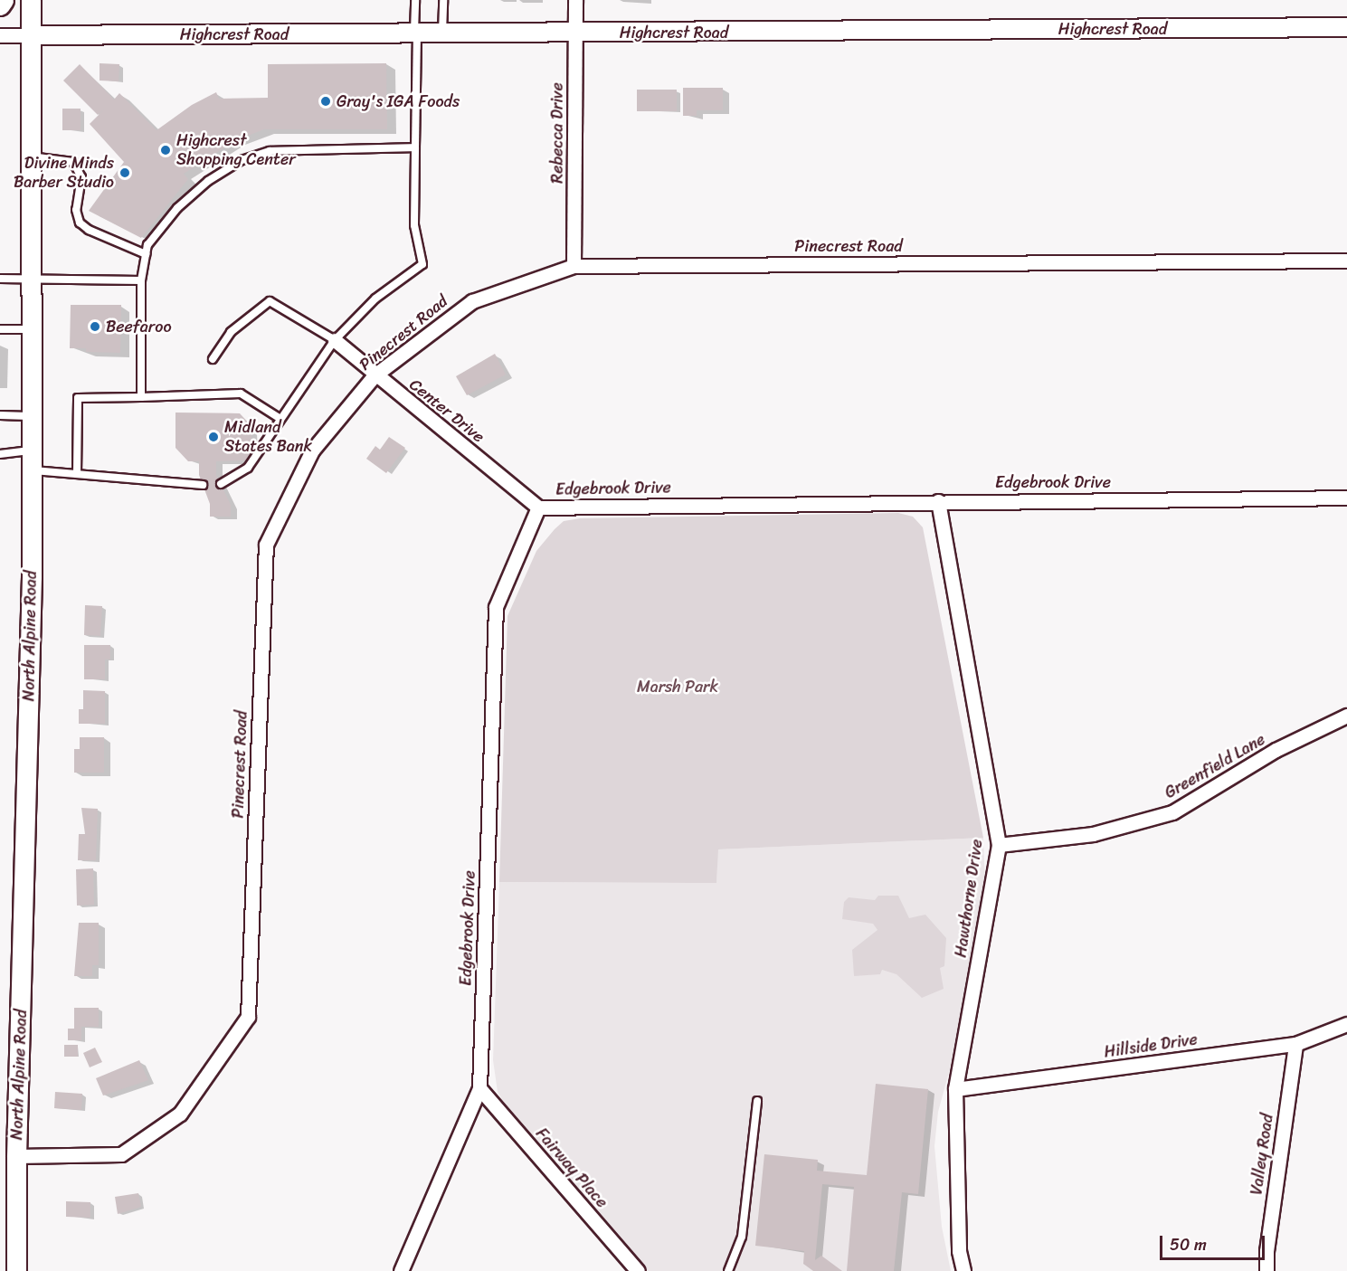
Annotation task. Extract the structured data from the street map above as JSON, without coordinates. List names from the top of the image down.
{
  "streets": {
    "main road": ["North Alpine Road"],
    "street": [
      "Highcrest Road",
      "Rebecca Drive",
      "Pinecrest Road",
      "Center Drive",
      "Edgebrook Drive",
      "Greenfield Lane",
      "Hawthorne Drive",
      "Hillside Drive",
      "Valley Road",
      "Fairway Place"
    ]
  },
  "crossings": [
    ["Highcrest Road", "Rebecca Drive"],
    ["Highcrest Road", "North Alpine Road"],
    ["Rebecca Drive", "Pinecrest Road"],
    ["Pinecrest Road", "Center Drive"],
    ["Pinecrest Road", "North Alpine Road"],
    ["Center Drive", "Edgebrook Drive"],
    ["Edgebrook Drive", "Hawthorne Drive"],
    ["Edgebrook Drive", "Fairway Place"],
    ["Greenfield Lane", "Hawthorne Drive"],
    ["Hawthorne Drive", "Hillside Drive"],
    ["Hillside Drive", "Valley Road"]
  ],
  "parks": ["Marsh Park"],
  "places": [
    "Gray's IGA Foods",
    "Highcrest Shopping Center",
    "Divine Minds Barber Studio",
    "Beefaroo",
    "Midland States Bank"
  ],
  "scale_bar": "50 m"
}
